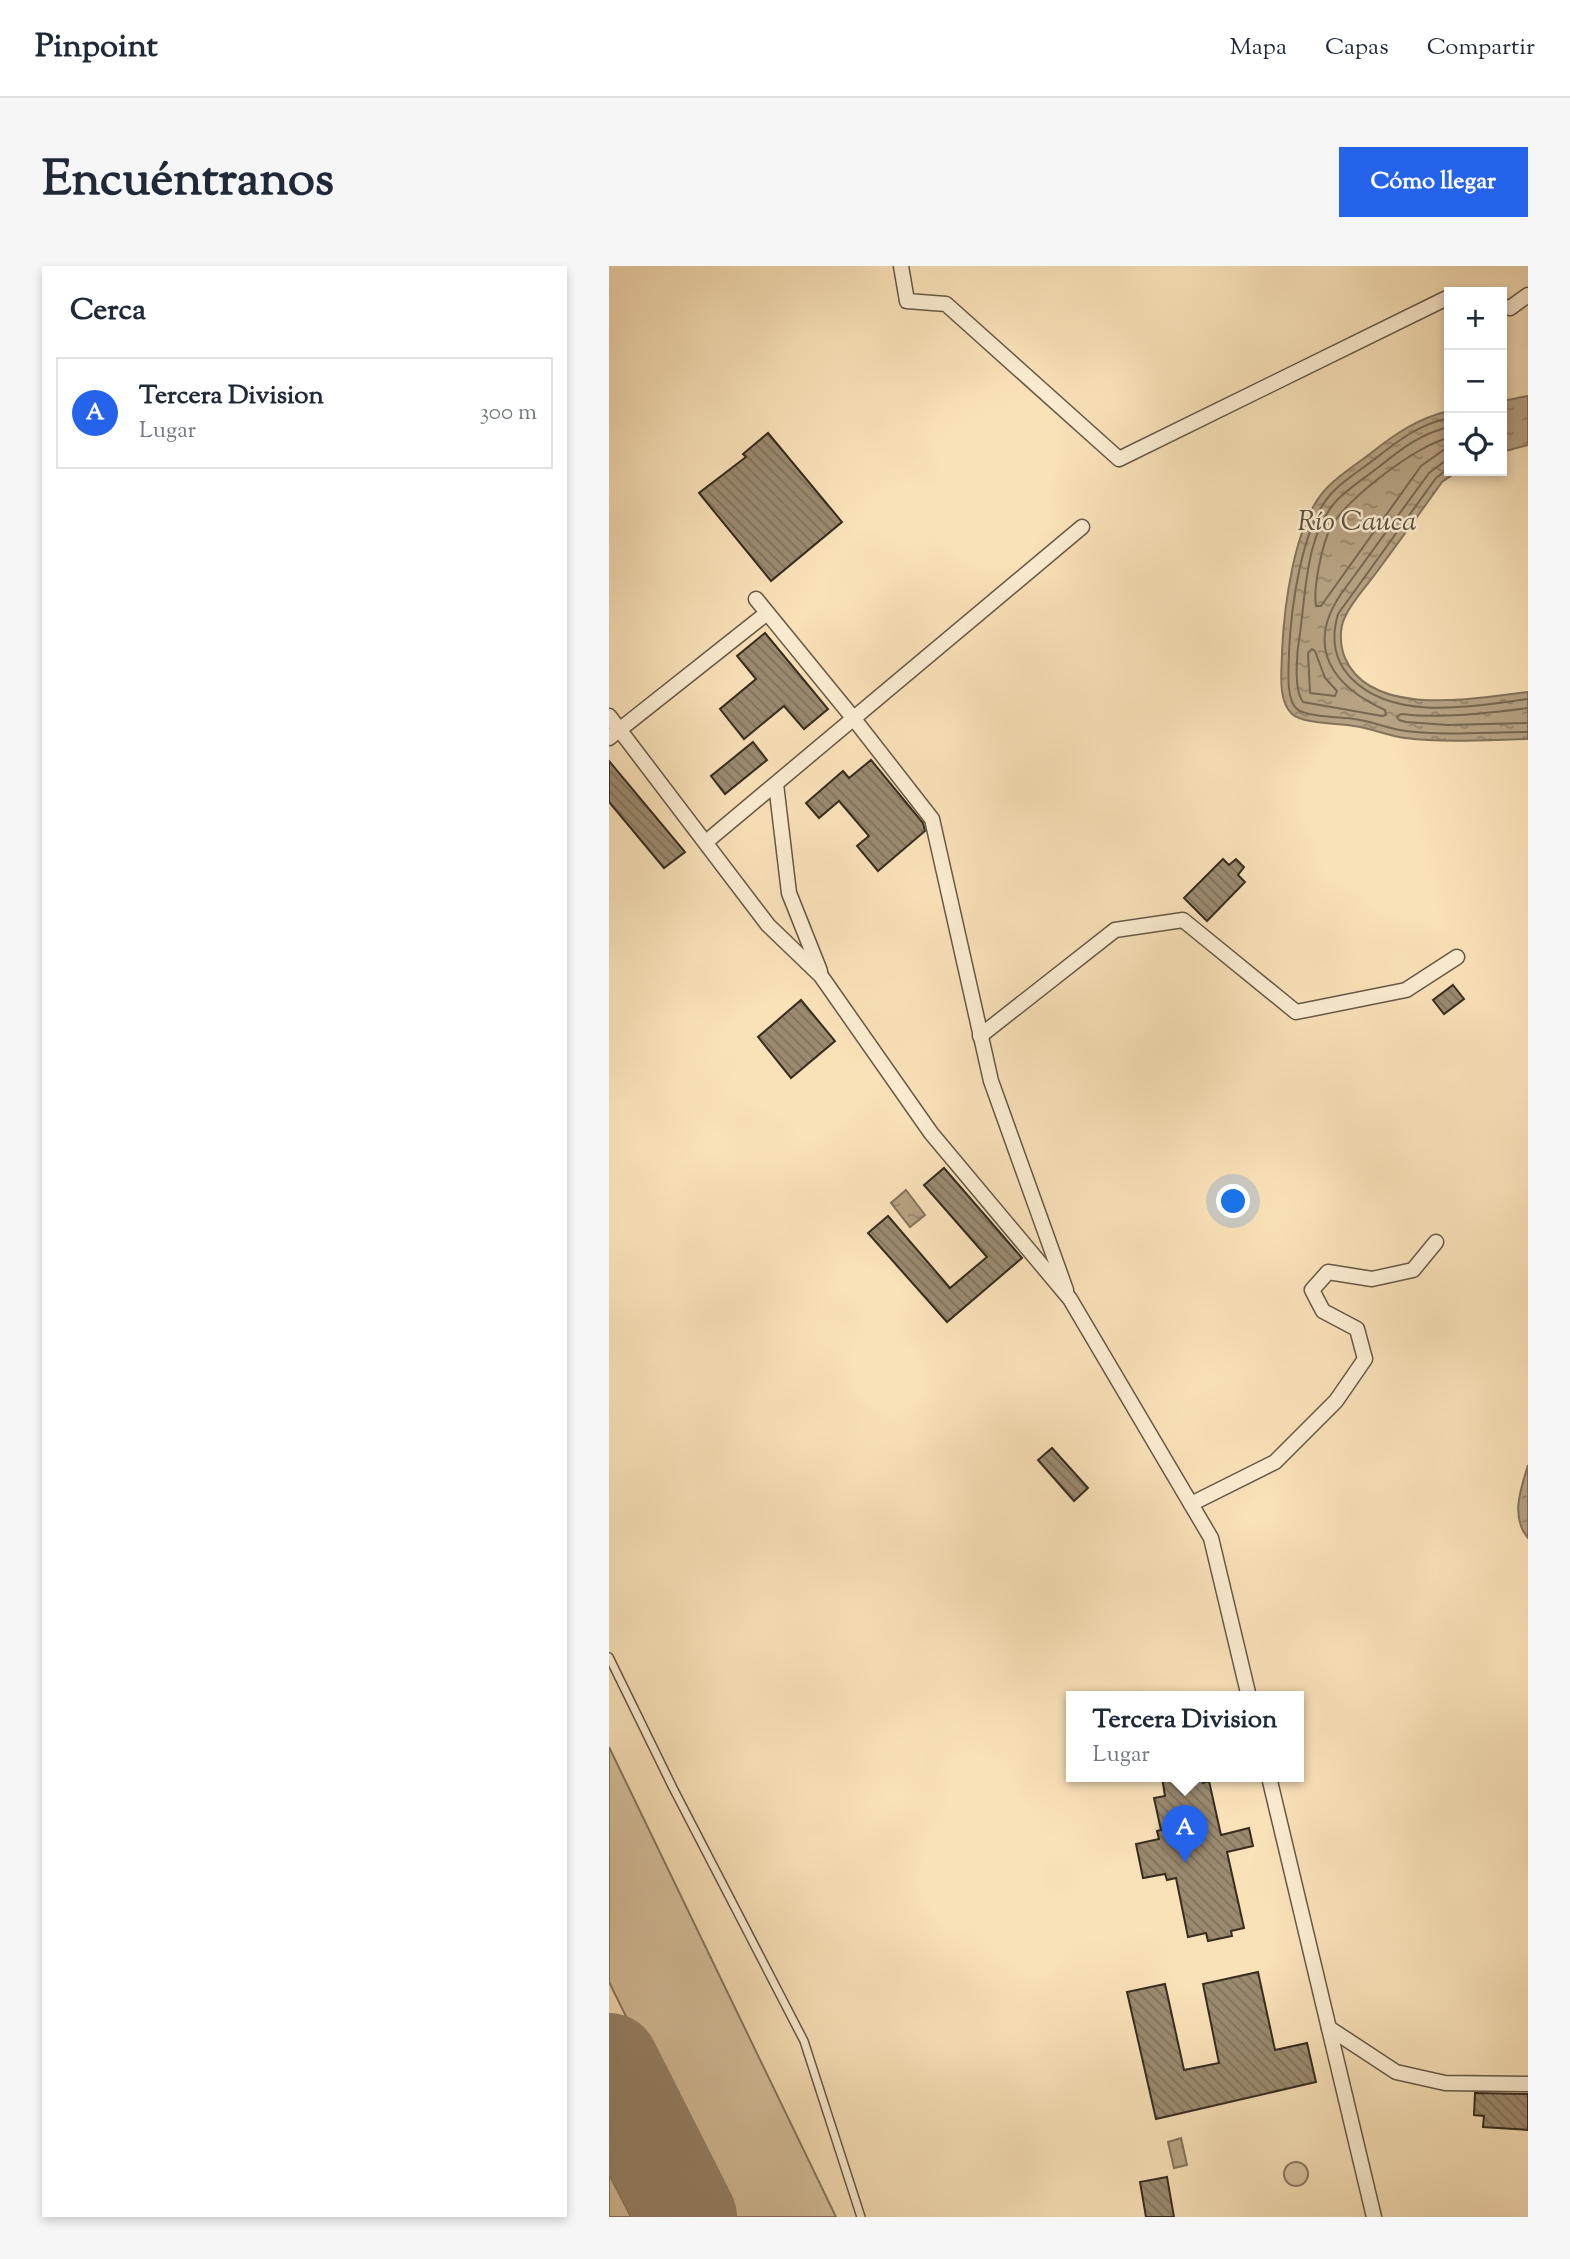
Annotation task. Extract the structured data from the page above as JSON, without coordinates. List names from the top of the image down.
{
  "water": ["Río Cauca"],
  "page": {
    "header": "Pinpoint",
    "nav": ["Mapa", "Capas", "Compartir"],
    "title": "Encuéntranos",
    "buttons": "Cómo llegar",
    "heading": "Cerca",
    "map_buttons": ["+", "−"],
    "list": [
      {
        "mark": "A",
        "name": "Tercera Division",
        "note": "Lugar",
        "value": "300 m"
      }
    ],
    "popup": ["Tercera Division", "Lugar"],
    "pins": "A"
  }
}
